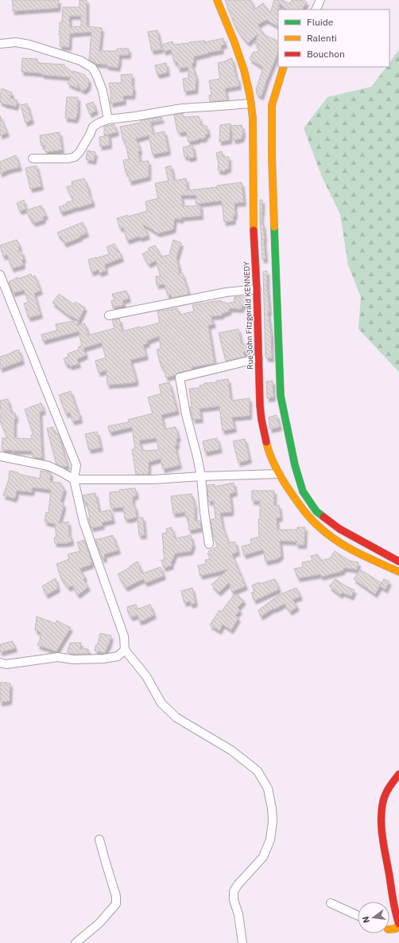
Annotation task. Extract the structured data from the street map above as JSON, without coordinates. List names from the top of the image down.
{
  "streets": {
    "street": ["Rue John Fitzgerald KENNEDY"]
  },
  "legend": ["Fluide", "Ralenti", "Bouchon"],
  "north": "left"
}
